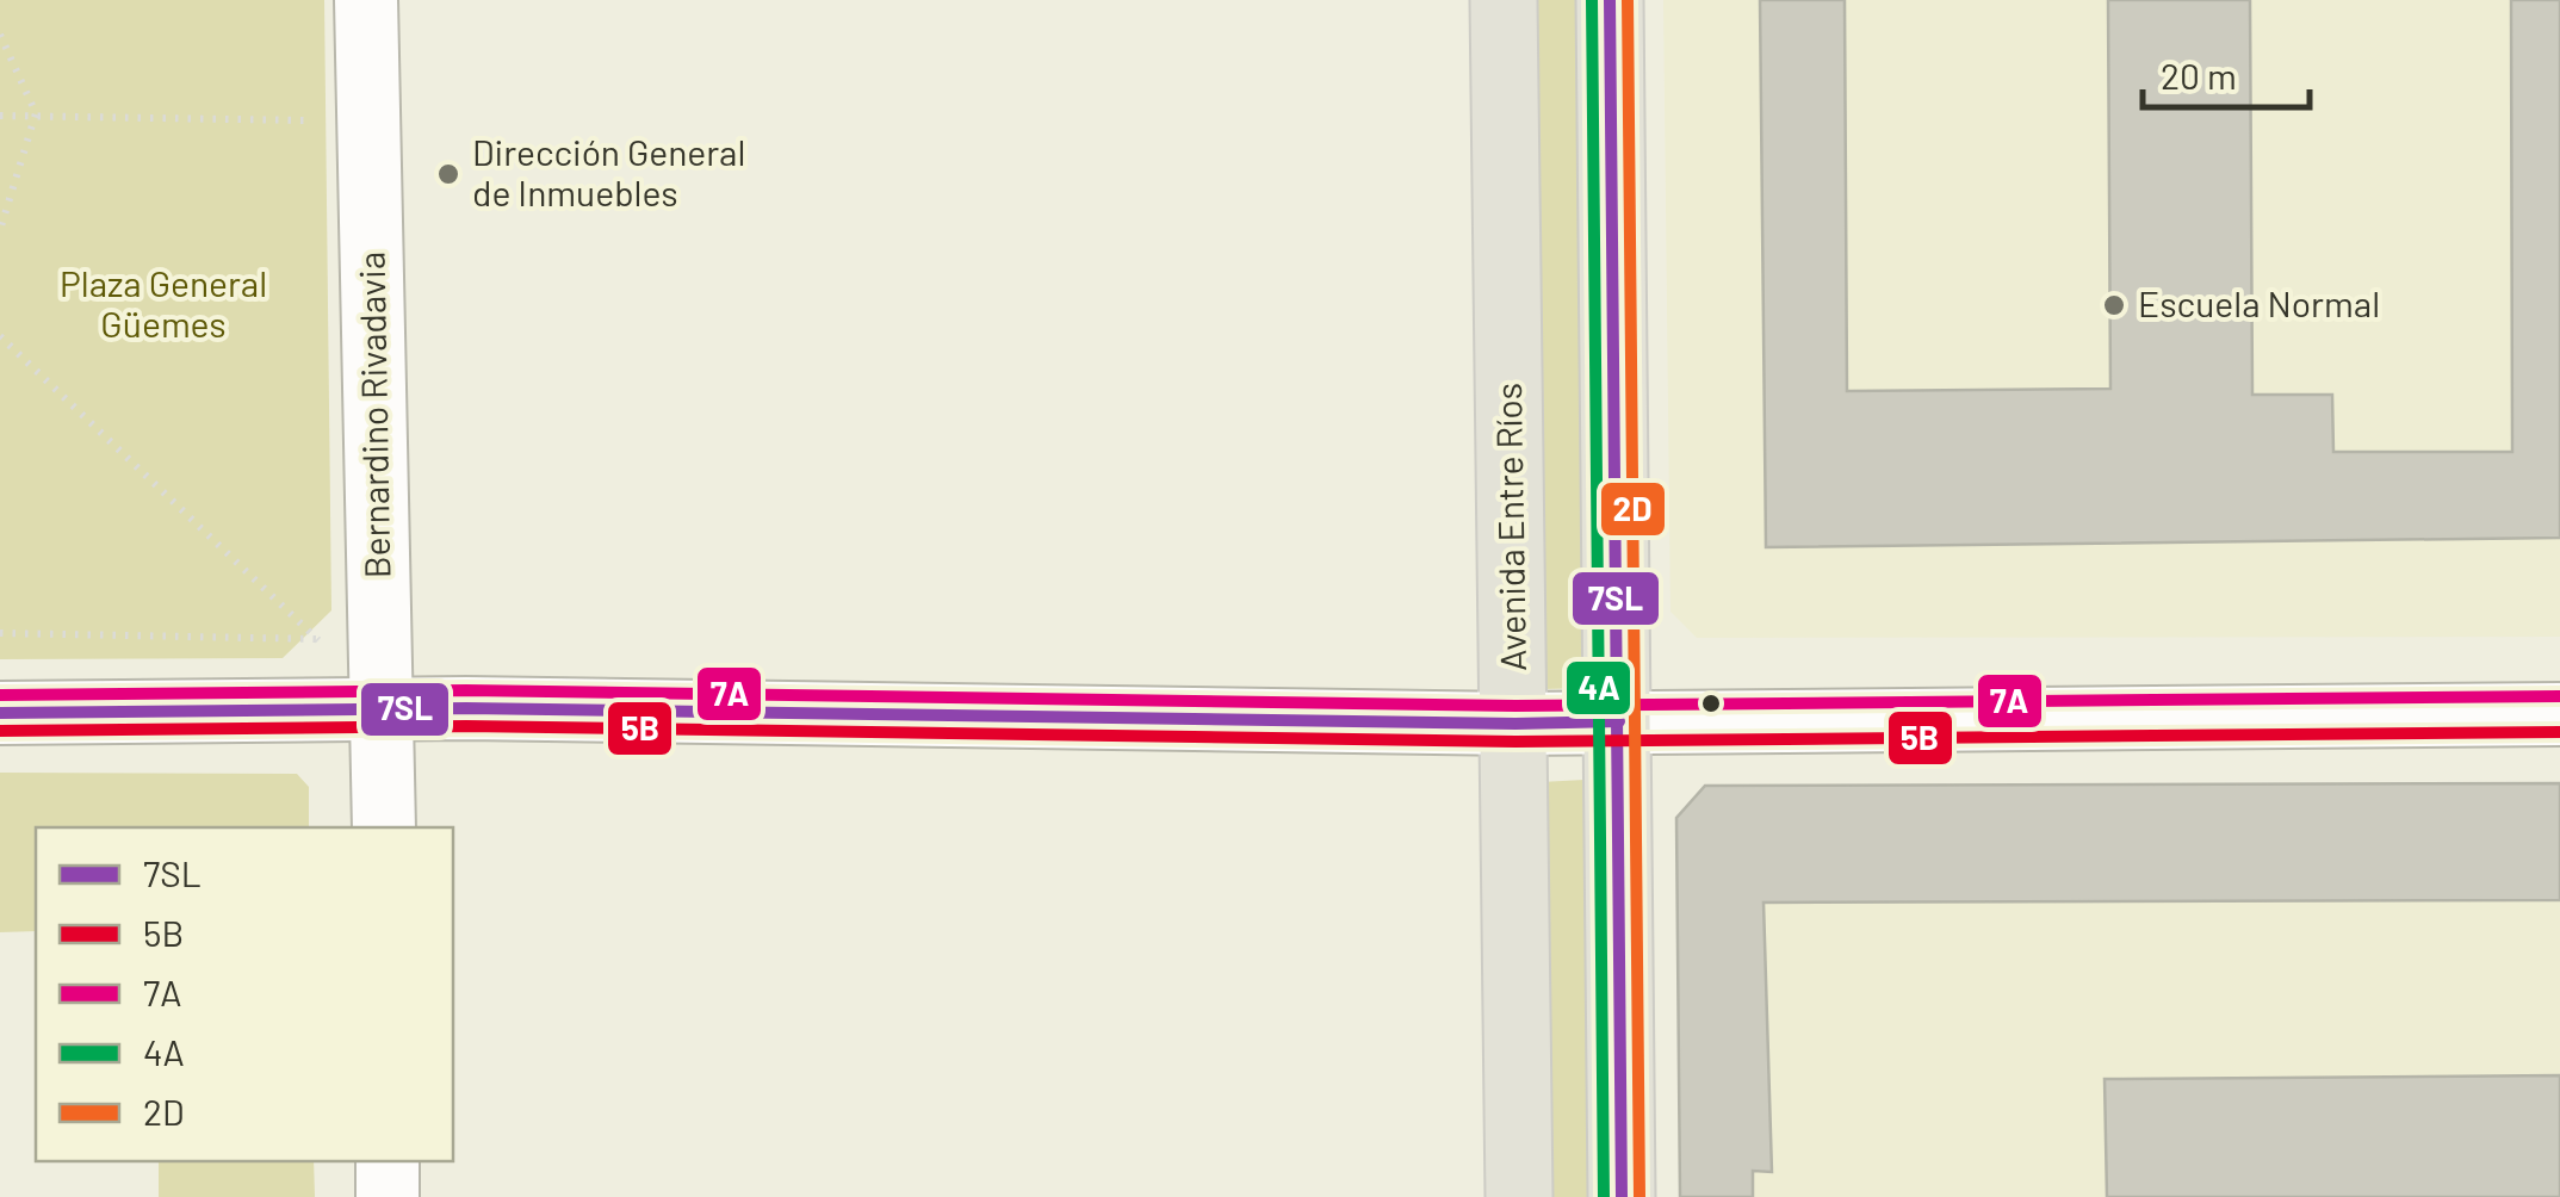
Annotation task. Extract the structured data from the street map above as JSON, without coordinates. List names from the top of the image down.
{
  "streets": {
    "main road": ["Avenida Entre Ríos"],
    "street": ["Bernardino Rivadavia"]
  },
  "parks": ["Plaza General Güemes"],
  "places": ["Dirección General de Inmuebles", "Escuela Normal"],
  "lines": [
    "transit line 7SL",
    "transit line 4A",
    "transit line 2D",
    "transit line 7A",
    "transit line 5B"
  ],
  "legend": [
    "7SL",
    "5B",
    "7A",
    "4A",
    "2D"
  ],
  "scale_bar": "20 m"
}
